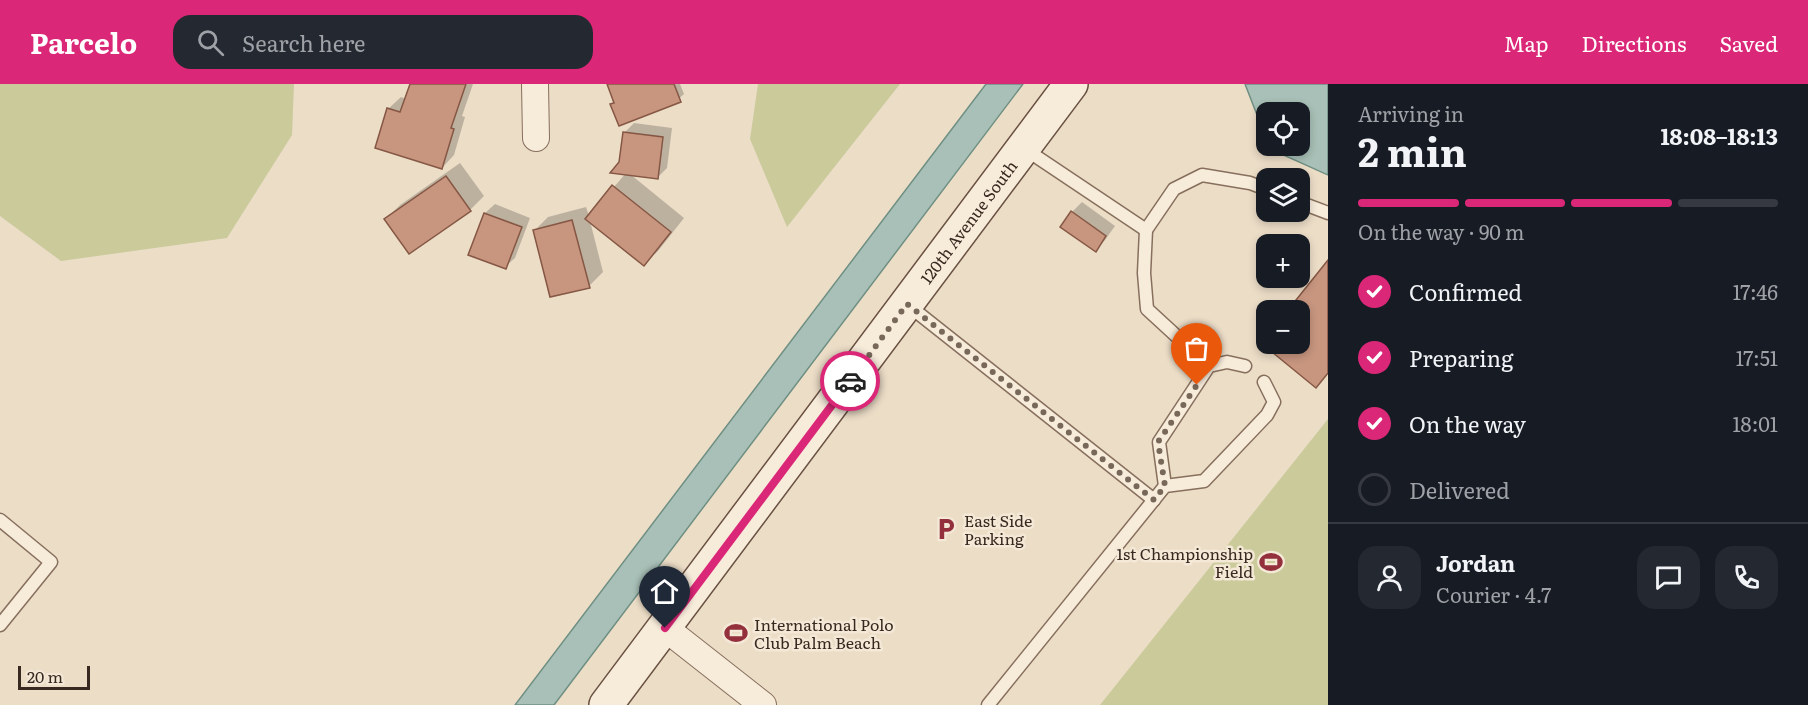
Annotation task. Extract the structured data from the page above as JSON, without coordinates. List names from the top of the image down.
{
  "streets": {
    "street": ["120th Avenue South"]
  },
  "places": {
    "parking": ["East Side Parking"],
    "sports": ["1st Championship Field", "International Polo Club Palm Beach"]
  },
  "scale_bar": "20 m",
  "page": {
    "header": "Parcelo",
    "search": "Search here",
    "nav": ["Map", "Directions", "Saved"],
    "heading": ["2 min", "Arriving in", "18:08–18:13"],
    "panel": ["Jordan", "Courier · 4.7"],
    "map_buttons": ["+", "−"],
    "bar": "On the way · 90 m",
    "list": [
      ["Confirmed", "17:46"],
      ["Preparing", "17:51"],
      ["On the way", "18:01"],
      "Delivered"
    ],
    "scale": "20 m"
  }
}
